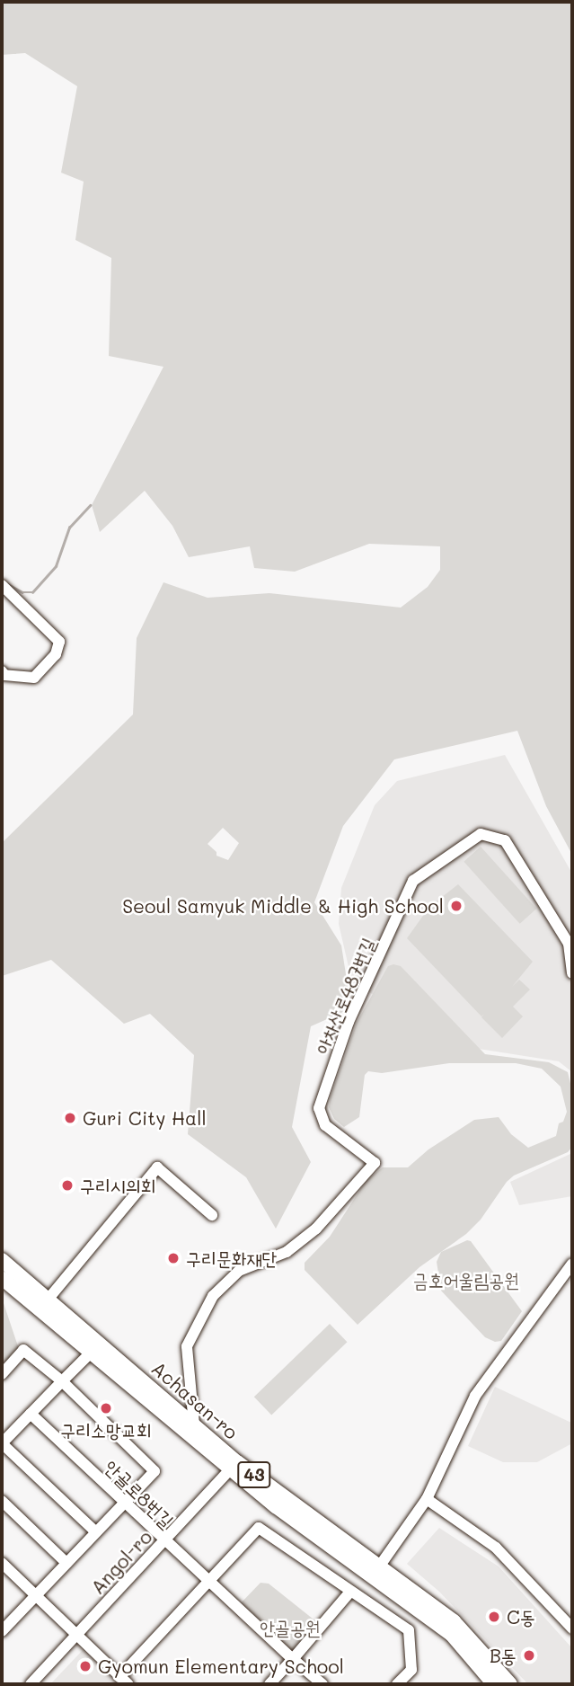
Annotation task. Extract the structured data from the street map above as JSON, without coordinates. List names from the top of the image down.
{
  "streets": {
    "main road": ["Achasan-ro", "43"],
    "street": ["아차산로487번길", "안골로8번길", "Angol-ro"]
  },
  "crossings": [
    ["아차산로487번길", "Achasan-ro"],
    ["Achasan-ro", "Angol-ro"],
    ["안골로8번길", "Angol-ro"]
  ],
  "parks": ["금호어울림공원", "안골공원"],
  "places": [
    "Seoul Samyuk Middle & High School",
    "Guri City Hall",
    "구리시의회",
    "구리문화재단",
    "구리소망교회",
    "C동",
    "B동",
    "Gyomun Elementary School"
  ]
}
